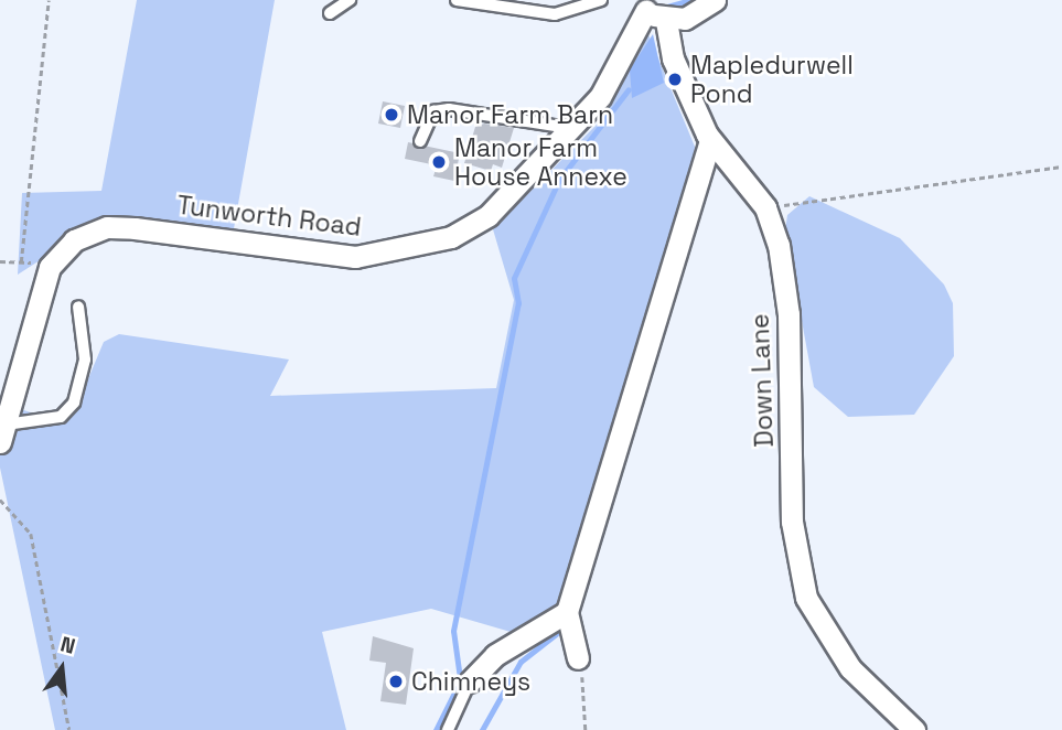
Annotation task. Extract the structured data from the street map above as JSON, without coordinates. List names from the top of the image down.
{
  "streets": {
    "street": ["Tunworth Road", "Down Lane"]
  },
  "places": [
    "Mapledurwell Pond",
    "Manor Farm Barn",
    "Manor Farm House Annexe",
    "Chimneys"
  ],
  "north": "top"
}
